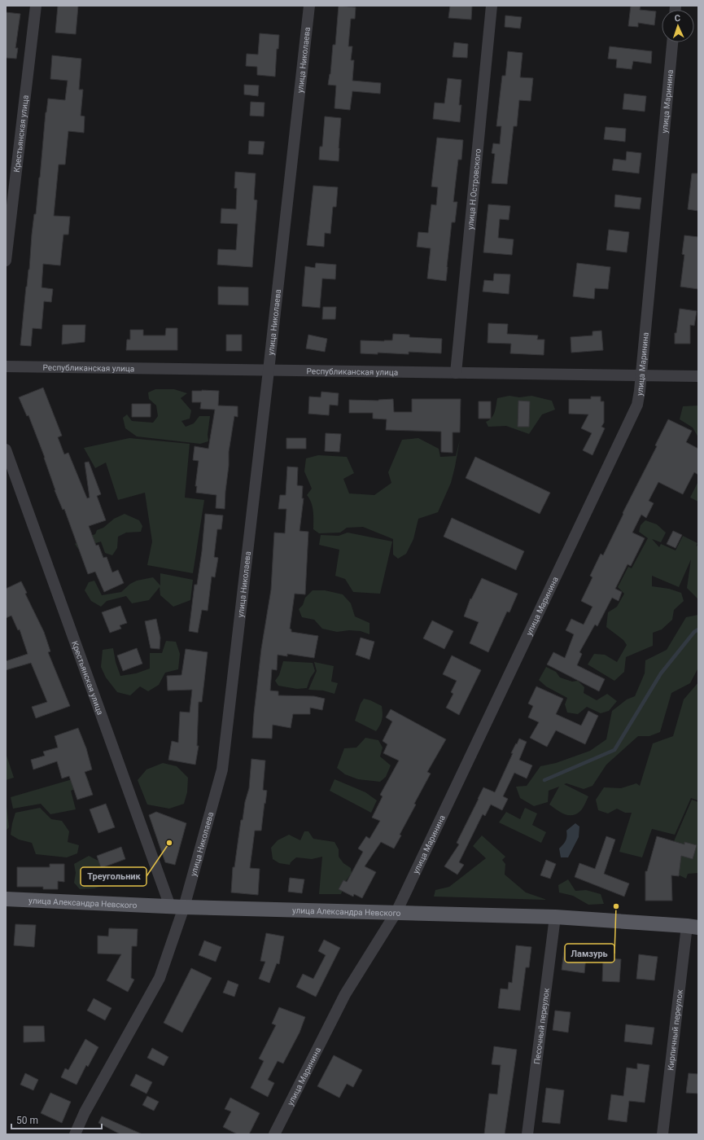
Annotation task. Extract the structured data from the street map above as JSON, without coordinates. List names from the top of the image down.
{
  "streets": {
    "main road": ["улица Александра Невского"],
    "street": [
      "улица Николаева",
      "улица Маринина",
      "Крестьянская улица",
      "улица Н.Островского",
      "Республиканская улица",
      "Песочный переулок",
      "Кирпичный переулок"
    ]
  },
  "crossings": [
    ["улица Николаева", "Крестьянская улица"],
    ["улица Николаева", "Республиканская улица"],
    ["улица Николаева", "улица Александра Невского"],
    ["улица Маринина", "Республиканская улица"],
    ["улица Маринина", "улица Александра Невского"],
    ["Крестьянская улица", "улица Александра Невского"],
    ["улица Н.Островского", "Республиканская улица"],
    ["улица Александра Невского", "Песочный переулок"],
    ["улица Александра Невского", "Кирпичный переулок"]
  ],
  "places": ["Треугольник", "Ламзурь"],
  "scale_bar": "50 m",
  "north": "top"
}
